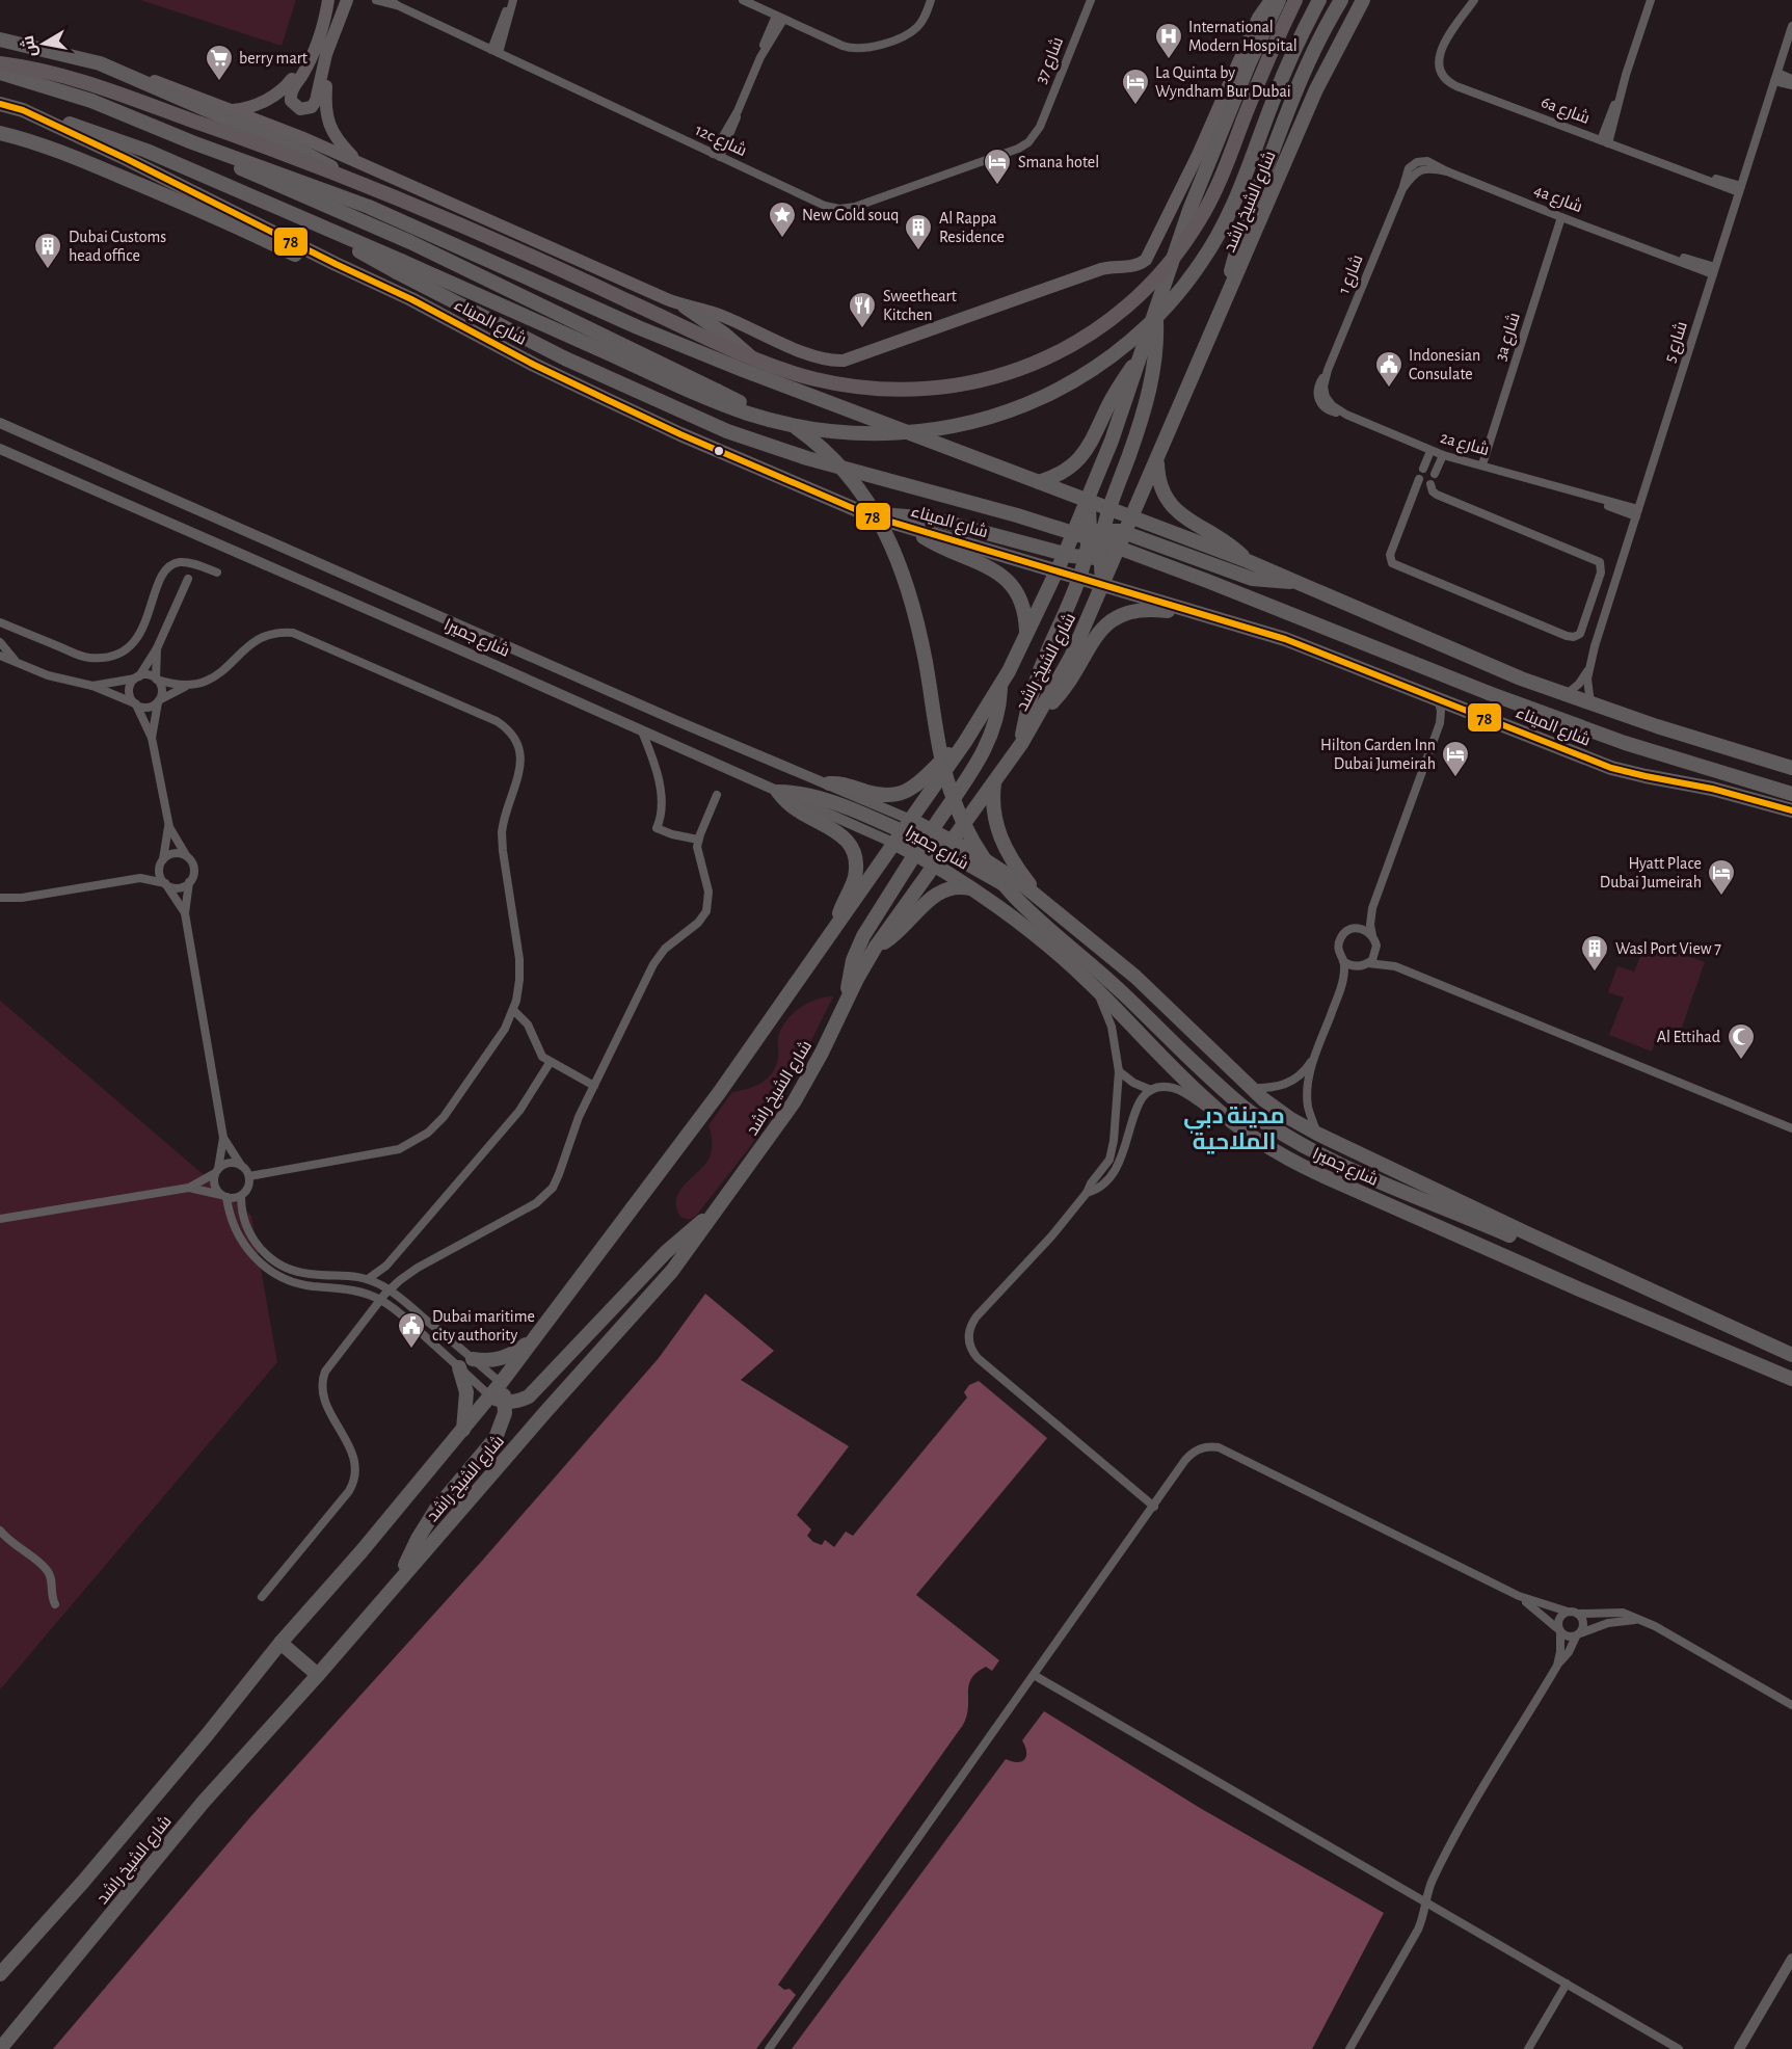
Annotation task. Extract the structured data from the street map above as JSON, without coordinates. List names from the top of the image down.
{
  "streets": {
    "main road": ["شارع الشيخ راشد", "شارع الميناء", "شارع جميرا"],
    "street": [
      "شارع 37",
      "6a شارع",
      "12c شارع",
      "4a شارع",
      "شارع 1",
      "3a شارع",
      "شارع 5",
      "2a شارع"
    ]
  },
  "crossings": [
    ["شارع 37", "12c شارع"],
    ["6a شارع", "شارع 5"],
    ["4a شارع", "شارع 1"],
    ["4a شارع", "3a شارع"],
    ["4a شارع", "شارع 5"],
    ["شارع الشيخ راشد", "شارع الميناء"],
    ["شارع الشيخ راشد", "شارع جميرا"],
    ["شارع 1", "2a شارع"],
    ["شارع الميناء", "شارع 5"],
    ["3a شارع", "2a شارع"],
    ["شارع 5", "2a شارع"]
  ],
  "districts": ["مدينة دبي الملاحية"],
  "places": {
    "hospital": ["International Modern Hospital"],
    "supermarket": ["berry mart"],
    "hotel": [
      "La Quinta by Wyndham Bur Dubai",
      "Smana hotel",
      "Hilton Garden Inn Dubai Jumeirah",
      "Hyatt Place Dubai Jumeirah"
    ],
    "place": ["New Gold souq"],
    "building": ["Al Rappa Residence", "Dubai Customs head office", "Wasl Port View 7"],
    "restaurant": ["Sweetheart Kitchen"],
    "public building": ["Indonesian Consulate", "Dubai maritime city authority"],
    "mosque": ["Al Ettihad"]
  },
  "lines": ["transit line 78"],
  "north": "left"
}
